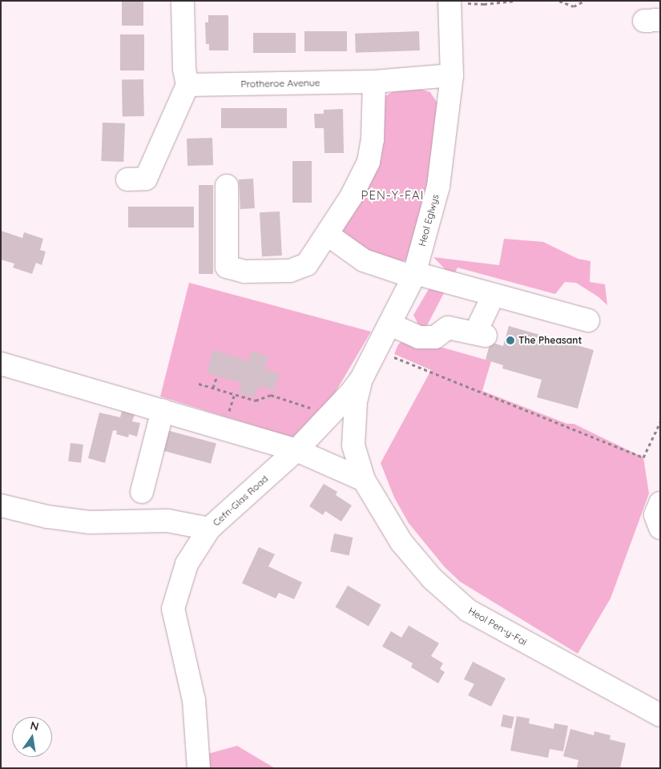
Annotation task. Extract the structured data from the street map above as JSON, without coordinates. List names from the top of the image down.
{
  "streets": {
    "street": [
      "Protheroe Avenue",
      "Heol Eglwys",
      "Cefn-Glas Road",
      "Heol Pen-y-Fai"
    ]
  },
  "crossings": [
    ["Protheroe Avenue", "Heol Eglwys"],
    ["Heol Eglwys", "Cefn-Glas Road"],
    ["Heol Eglwys", "Heol Pen-y-Fai"],
    ["Cefn-Glas Road", "Heol Pen-y-Fai"]
  ],
  "districts": ["PEN-Y-FAI"],
  "places": ["The Pheasant"],
  "north": "top"
}
